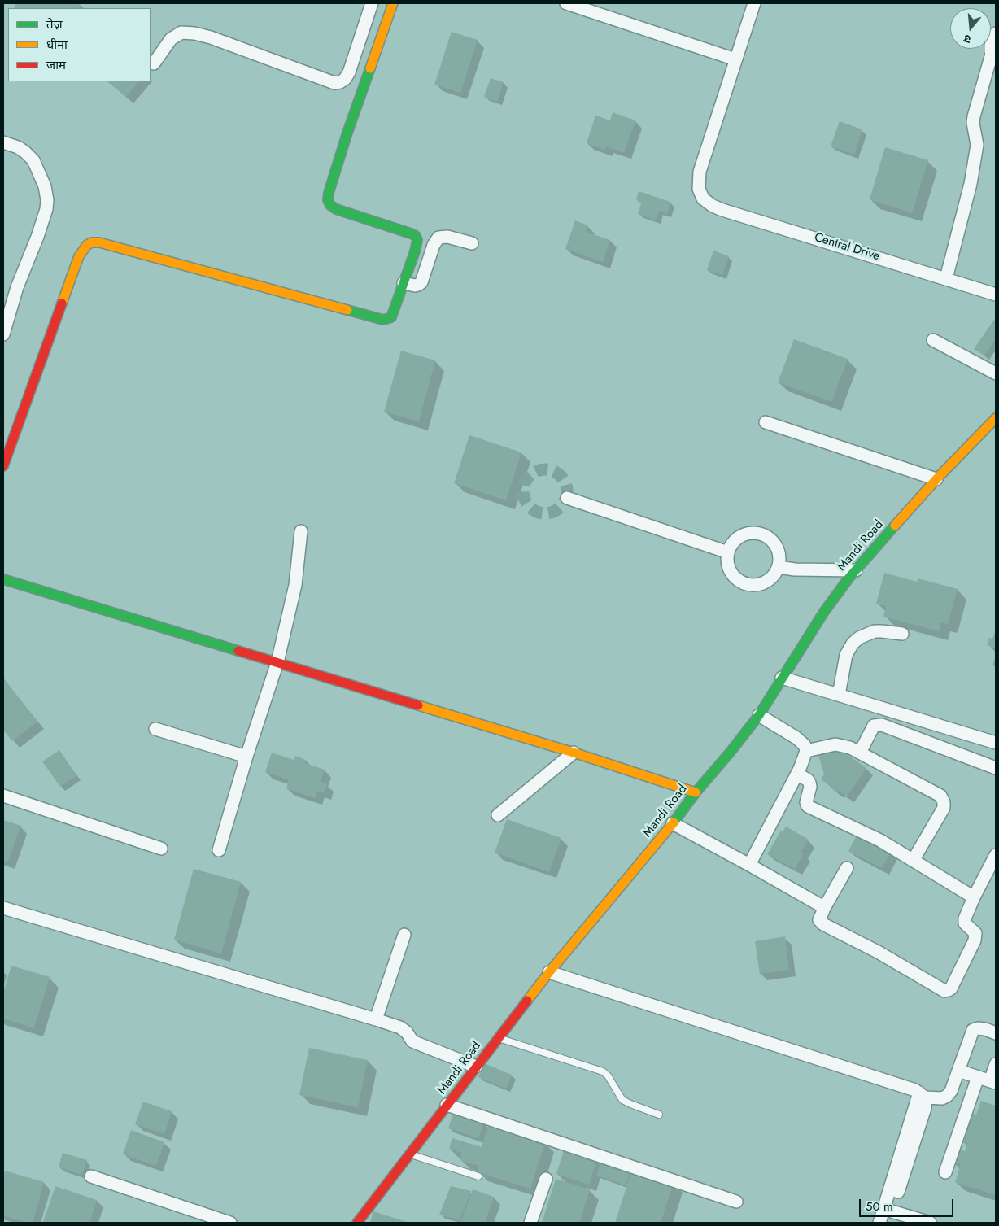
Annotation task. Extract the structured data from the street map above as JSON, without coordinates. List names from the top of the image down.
{
  "streets": {
    "street": ["Central Drive", "Mandi Road"]
  },
  "legend": ["तेज़", "धीमा", "जाम"],
  "scale_bar": "50 m",
  "north": "bottom"
}
